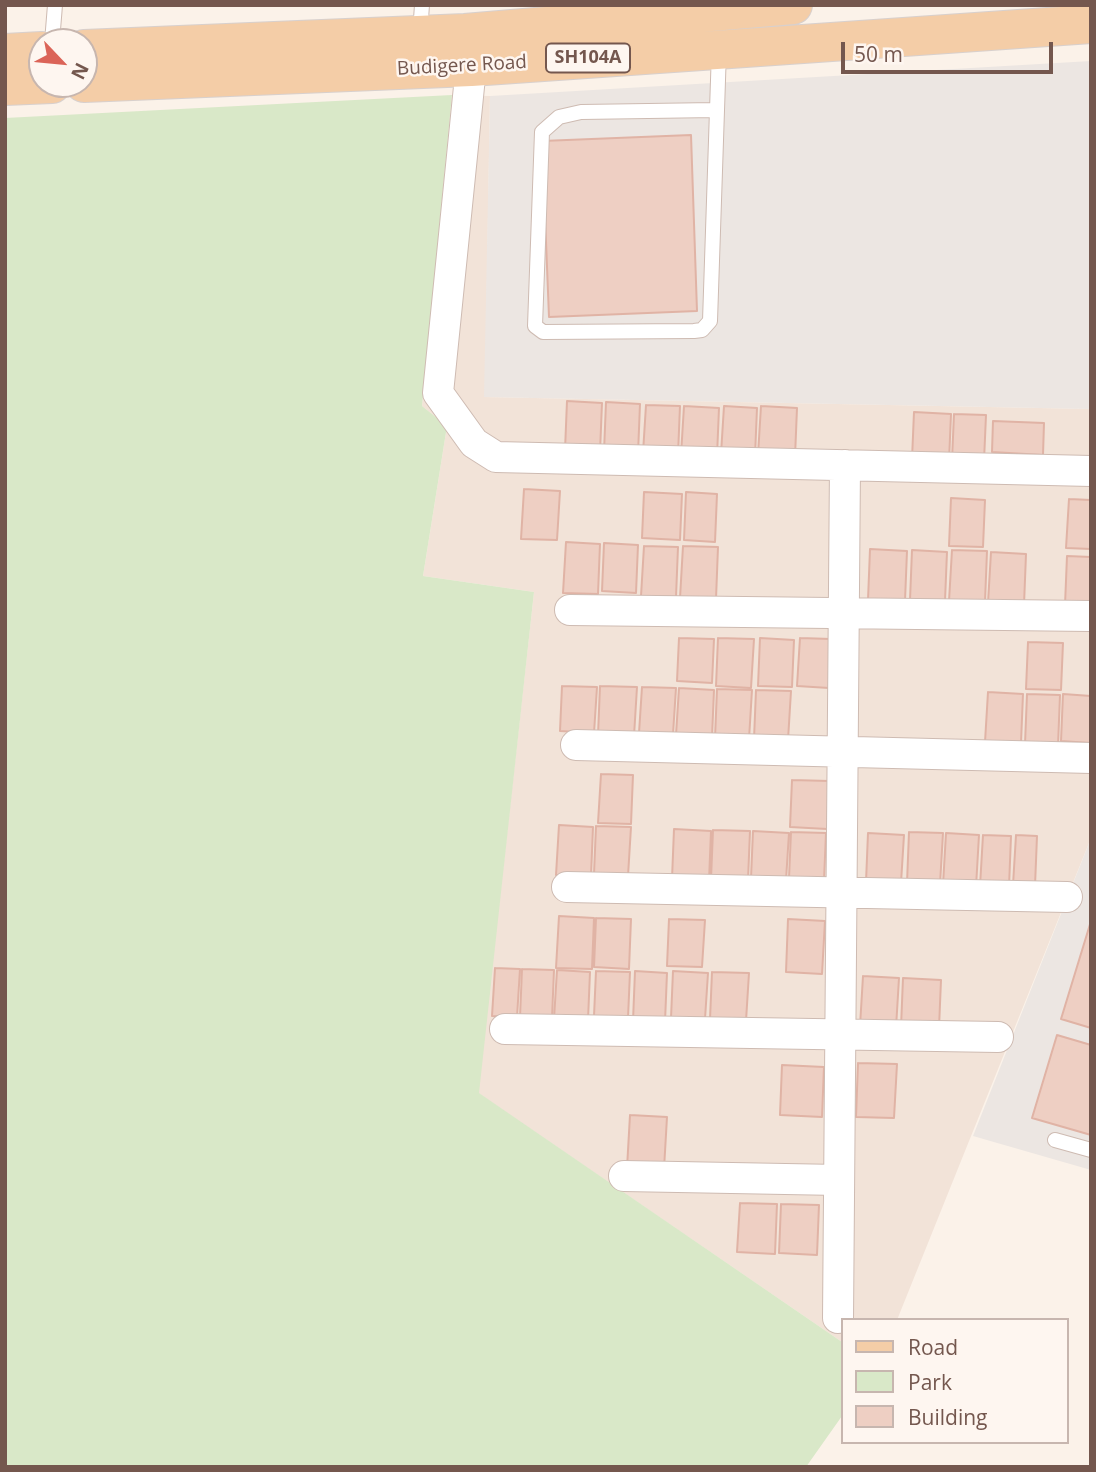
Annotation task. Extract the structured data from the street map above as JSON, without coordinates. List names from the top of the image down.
{
  "streets": {
    "main road": ["SH104A", "Budigere Road"]
  },
  "legend": ["Road", "Park", "Building"],
  "scale_bar": "50 m",
  "north": "bottom right"
}
